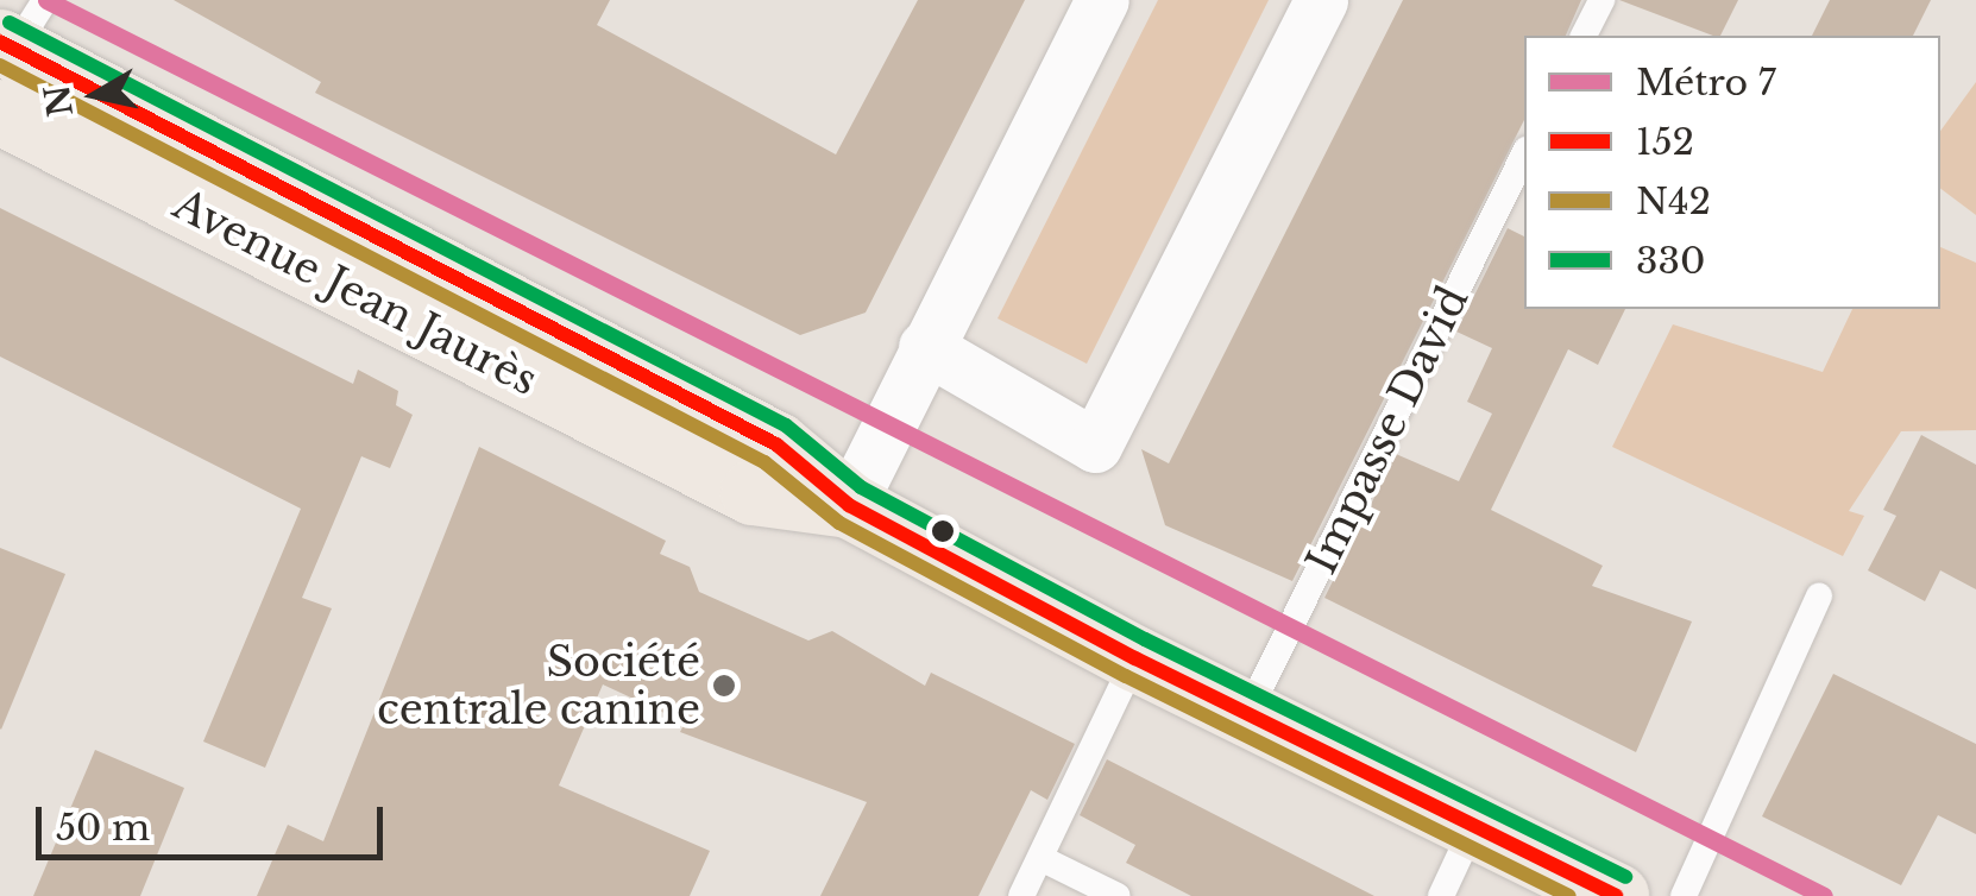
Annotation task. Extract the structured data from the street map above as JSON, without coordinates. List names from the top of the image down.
{
  "streets": {
    "main road": ["Avenue Jean Jaurès"],
    "lane": ["Impasse David"]
  },
  "crossings": [
    ["Avenue Jean Jaurès", "Impasse David"]
  ],
  "places": ["Société centrale canine"],
  "lines": [
    "metro line 7",
    "transit line 330",
    "transit line 152",
    "transit line N42"
  ],
  "legend": [
    "Métro 7",
    "152",
    "N42",
    "330"
  ],
  "scale_bar": "50 m",
  "north": "left"
}
